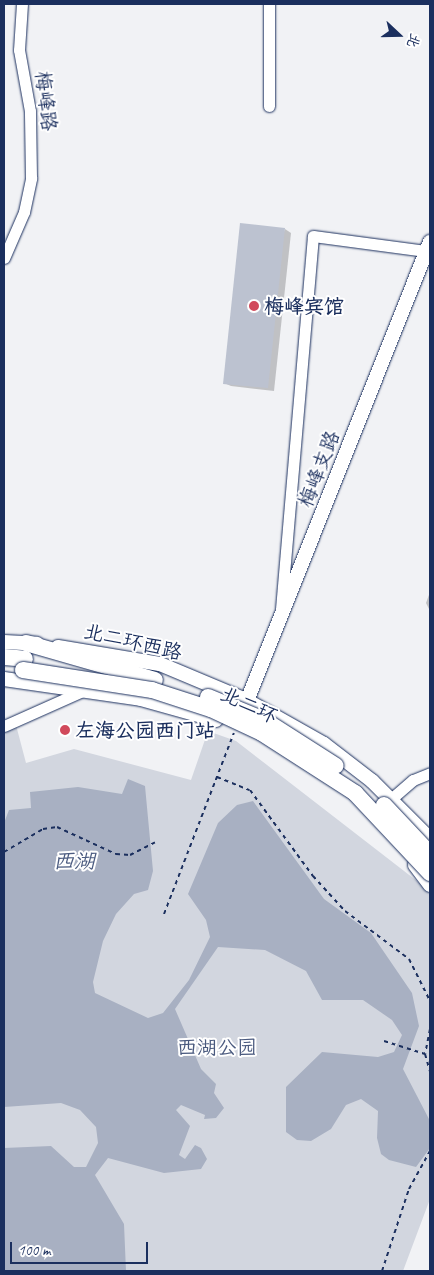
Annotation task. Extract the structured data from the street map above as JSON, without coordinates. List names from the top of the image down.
{
  "streets": {
    "highway": ["北二环"],
    "main road": ["梅峰支路", "北二环西路"],
    "street": ["梅峰路"]
  },
  "crossings": [
    ["梅峰支路", "北二环西路"],
    ["北二环西路", "北二环"]
  ],
  "water": ["西湖"],
  "parks": ["西湖公园"],
  "places": ["梅峰宾馆", "左海公园西门站"],
  "scale_bar": "100 m",
  "north": "right"
}
